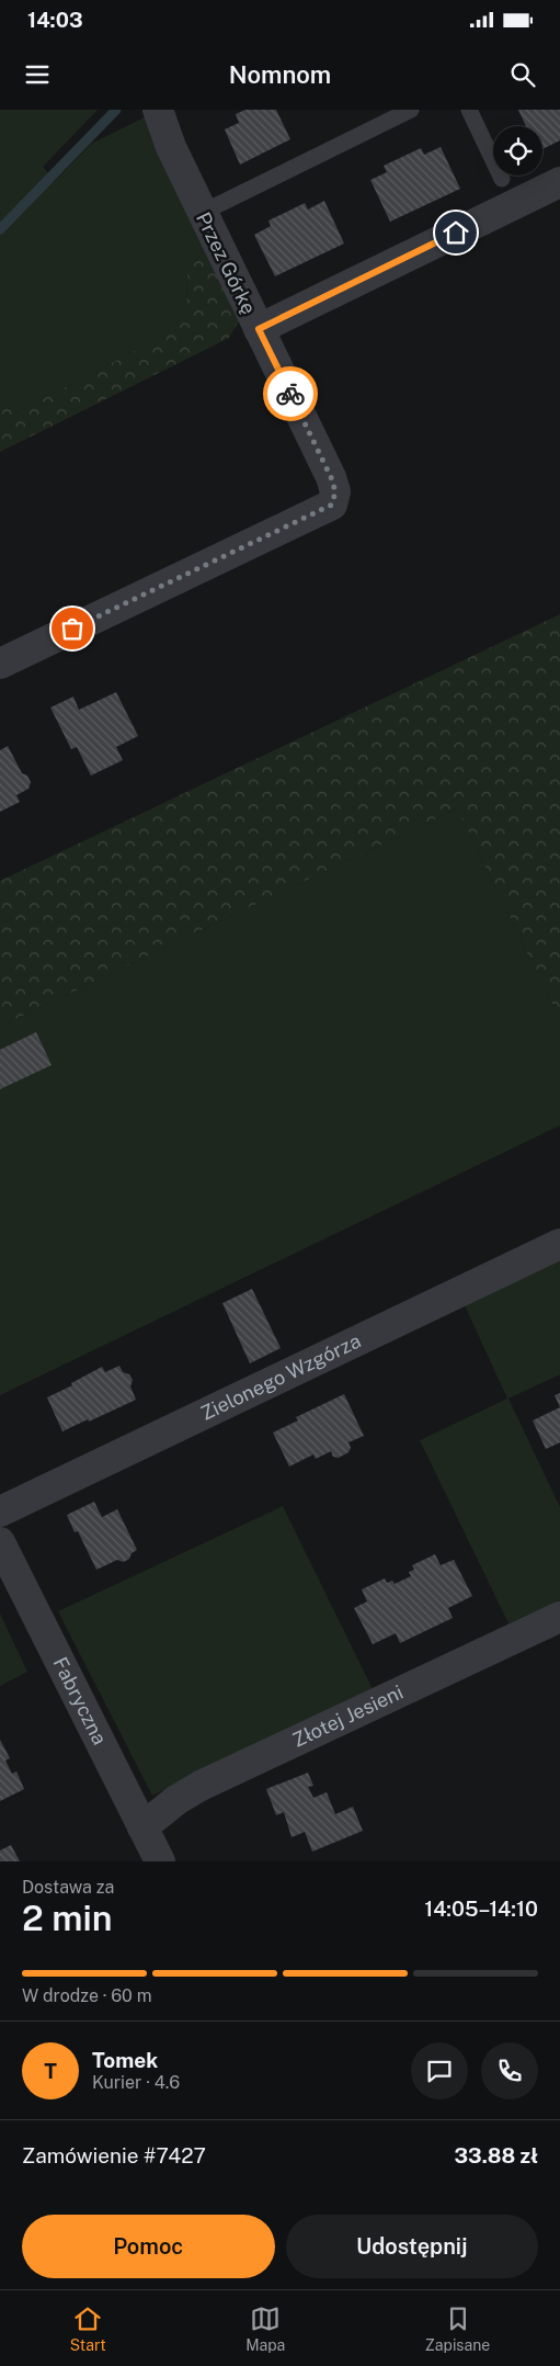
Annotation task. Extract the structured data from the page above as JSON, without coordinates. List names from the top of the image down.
{
  "streets": {
    "street": [
      "Przez Górkę",
      "Zielonego Wzgórza",
      "Fabryczna",
      "Złotej Jesieni"
    ]
  },
  "crossings": [
    ["Fabryczna", "Złotej Jesieni"]
  ],
  "page": {
    "status": "14:03",
    "header": "Nomnom",
    "heading": ["2 min", "Dostawa za", "14:05–14:10"],
    "panel": [
      "Tomek",
      "Kurier · 4.6",
      "Zamówienie #7427",
      "33.88 zł"
    ],
    "bar": "W drodze · 60 m",
    "round": "T",
    "buttons": ["Pomoc", "Udostępnij"],
    "tabs": ["Start", "Mapa", "Zapisane"]
  }
}
